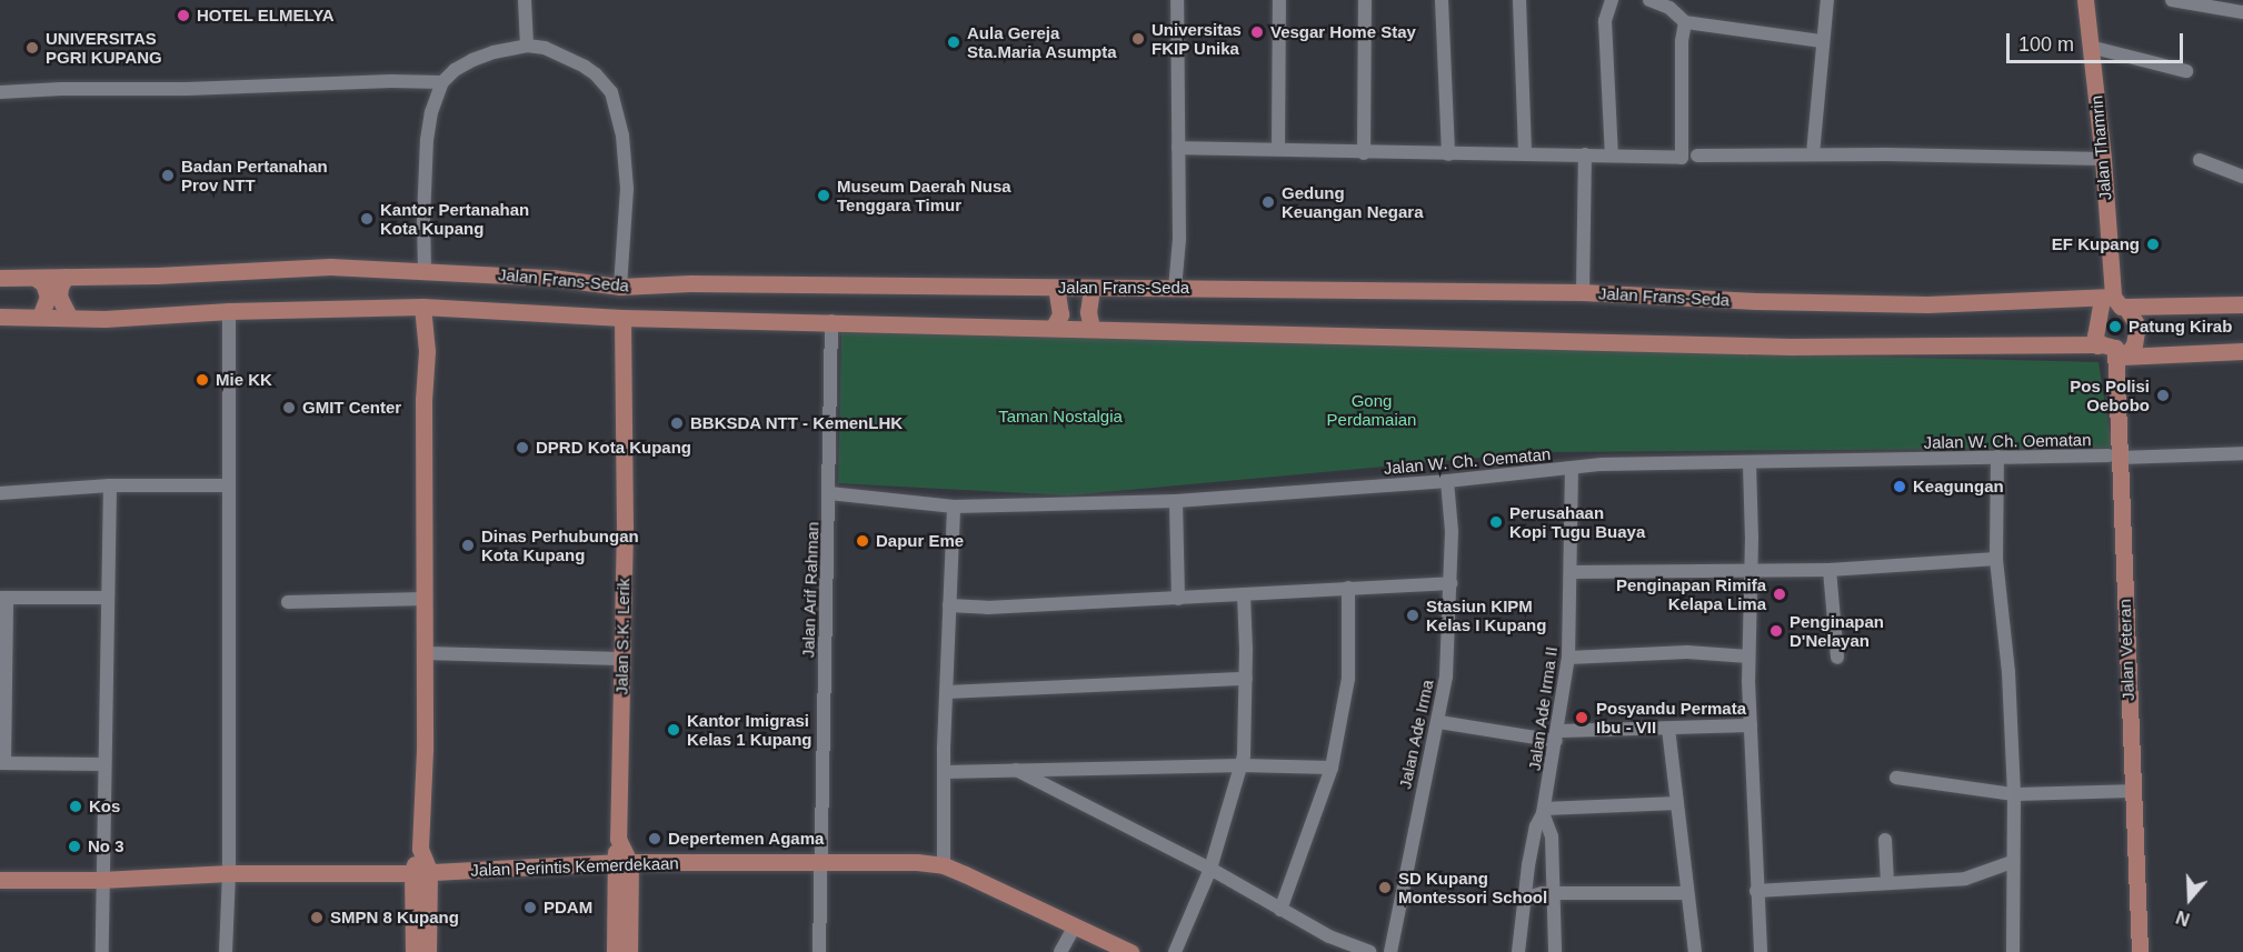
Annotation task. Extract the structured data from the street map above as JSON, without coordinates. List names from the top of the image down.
{
  "streets": {
    "main road": [
      "Jalan Thamrin",
      "Jalan Frans-Seda",
      "Jalan S.K. Lerik",
      "Jalan Veteran",
      "Jalan Perintis Kemerdekaan"
    ],
    "street": [
      "Jalan W. Ch. Oematan",
      "Jalan Arif Rahman",
      "Jalan Ade Irma II",
      "Jalan Ade Irma"
    ]
  },
  "crossings": [
    ["Jalan Thamrin", "Jalan Frans-Seda"],
    ["Jalan Frans-Seda", "Jalan Arif Rahman"],
    ["Jalan Frans-Seda", "Jalan S.K. Lerik"],
    ["Jalan Frans-Seda", "Jalan Veteran"],
    ["Jalan W. Ch. Oematan", "Jalan Arif Rahman"],
    ["Jalan W. Ch. Oematan", "Jalan Veteran"],
    ["Jalan W. Ch. Oematan", "Jalan Ade Irma II"],
    ["Jalan W. Ch. Oematan", "Jalan Ade Irma"],
    ["Jalan Arif Rahman", "Jalan Perintis Kemerdekaan"],
    ["Jalan S.K. Lerik", "Jalan Perintis Kemerdekaan"]
  ],
  "parks": ["Gong Perdamaian", "Taman Nostalgia"],
  "places": [
    "HOTEL ELMELYA",
    "Vesgar Home Stay",
    "Universitas FKIP Unika",
    "Aula Gereja Sta.Maria Asumpta",
    "UNIVERSITAS PGRI KUPANG",
    "Badan Pertanahan Prov NTT",
    "Museum Daerah Nusa Tenggara Timur",
    "Gedung Keuangan Negara",
    "Kantor Pertanahan Kota Kupang",
    "EF Kupang",
    "Patung Kirab",
    "Mie KK",
    "Pos Polisi Oebobo",
    "GMIT Center",
    "BBKSDA NTT - KemenLHK",
    "DPRD Kota Kupang",
    "Keagungan",
    "Perusahaan Kopi Tugu Buaya",
    "Dapur Eme",
    "Dinas Perhubungan Kota Kupang",
    "Penginapan Rimifa Kelapa Lima",
    "Stasiun KIPM Kelas I Kupang",
    "Penginapan D'Nelayan",
    "Posyandu Permata Ibu - VII",
    "Kantor Imigrasi Kelas 1 Kupang",
    "Kos",
    "Depertemen Agama",
    "No 3",
    "SD Kupang Montessori School",
    "PDAM",
    "SMPN 8 Kupang"
  ],
  "scale_bar": "100 m",
  "north": "bottom"
}
